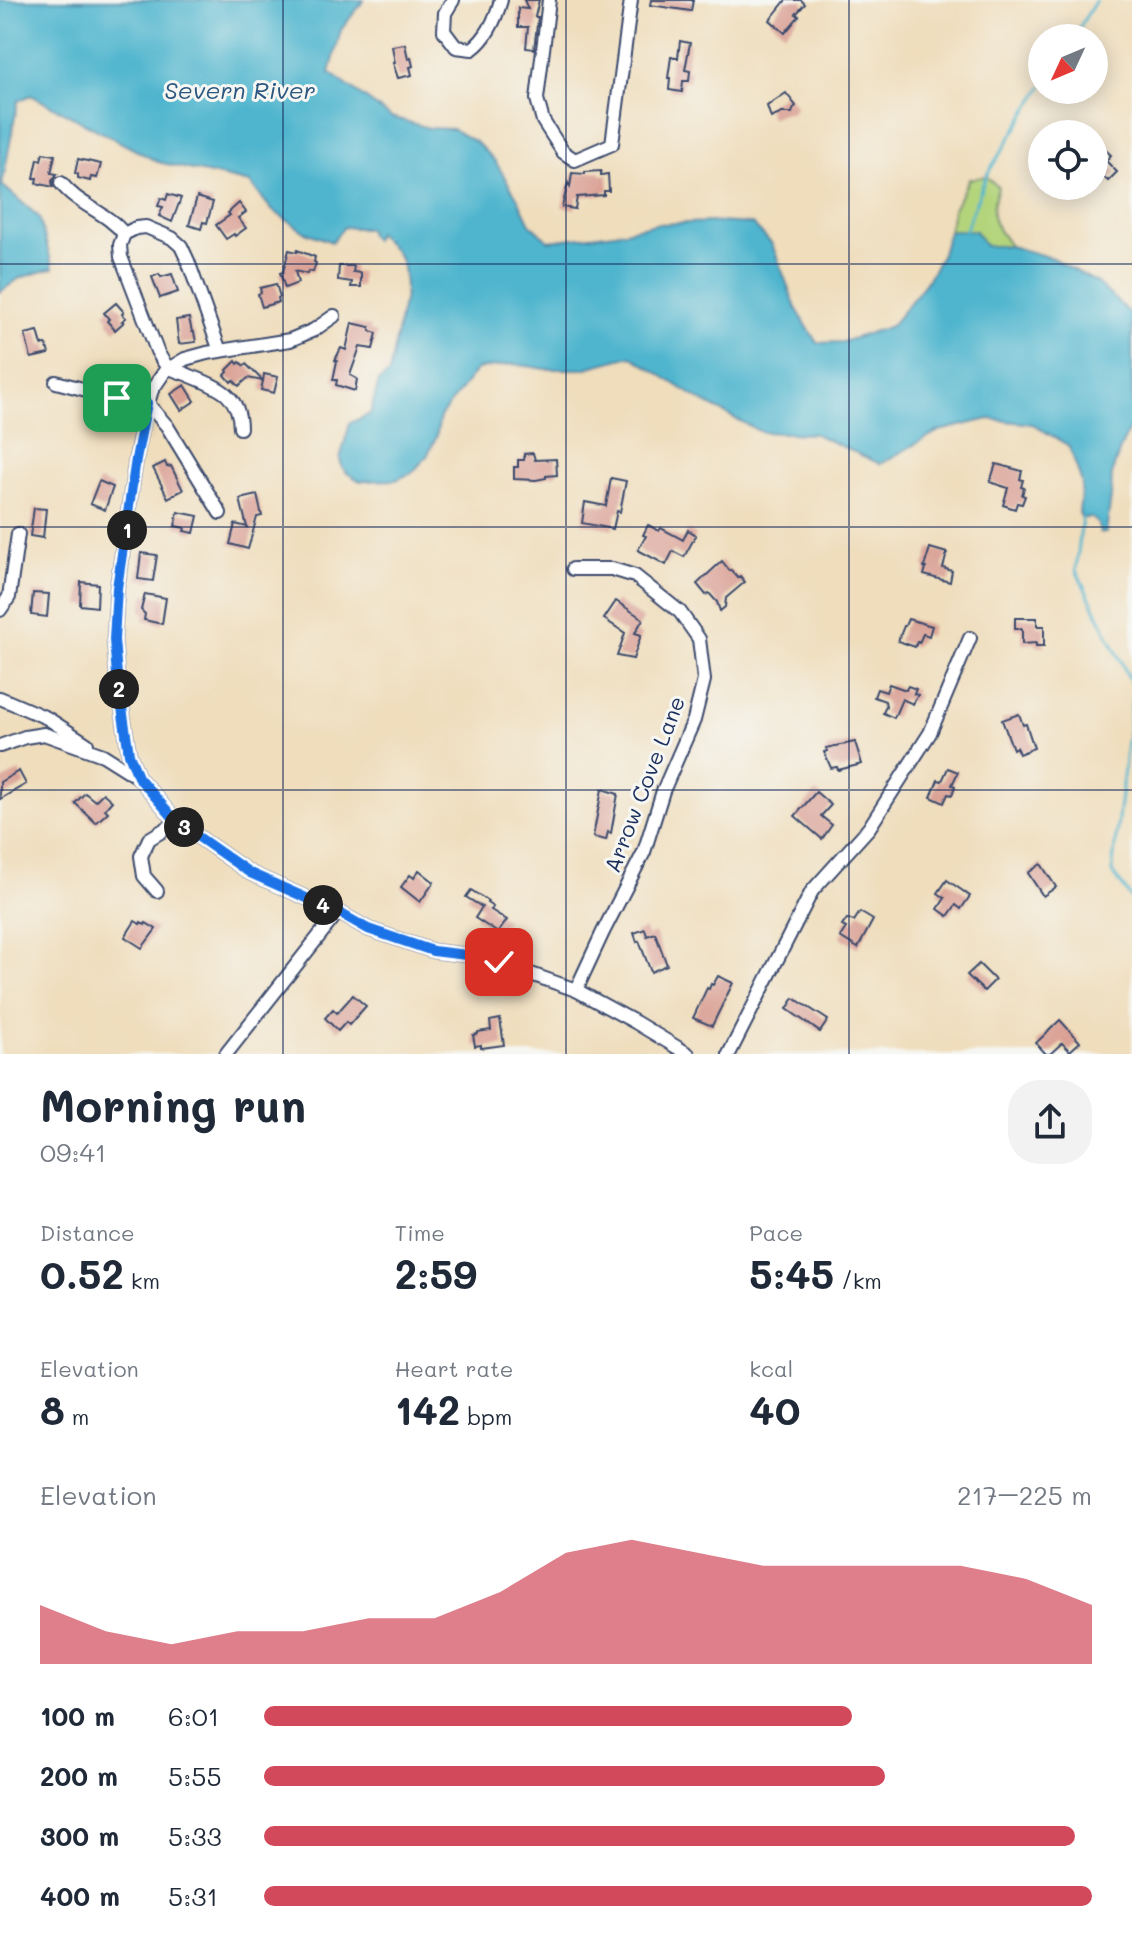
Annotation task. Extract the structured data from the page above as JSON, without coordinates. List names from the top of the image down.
{
  "streets": {
    "street": ["Arrow Cove Lane"]
  },
  "water": ["Severn River"],
  "north": "bottom left",
  "page": {
    "pins": [
      "1",
      "2",
      "3",
      "4"
    ],
    "heading": ["Morning run", "09:41"],
    "stats": [
      ["Distance", "0.52 km"],
      ["Time", "2:59"],
      ["Pace", "5:45 /km"],
      ["Elevation", "8 m"],
      ["Heart rate", "142 bpm"],
      ["kcal", "40"]
    ],
    "chart": ["Elevation", "217–225 m"],
    "list": [
      {
        "name": "100 m",
        "note": "6:01"
      },
      {
        "name": "200 m",
        "note": "5:55"
      },
      {
        "name": "300 m",
        "note": "5:33"
      },
      {
        "name": "400 m",
        "note": "5:31"
      }
    ]
  }
}
